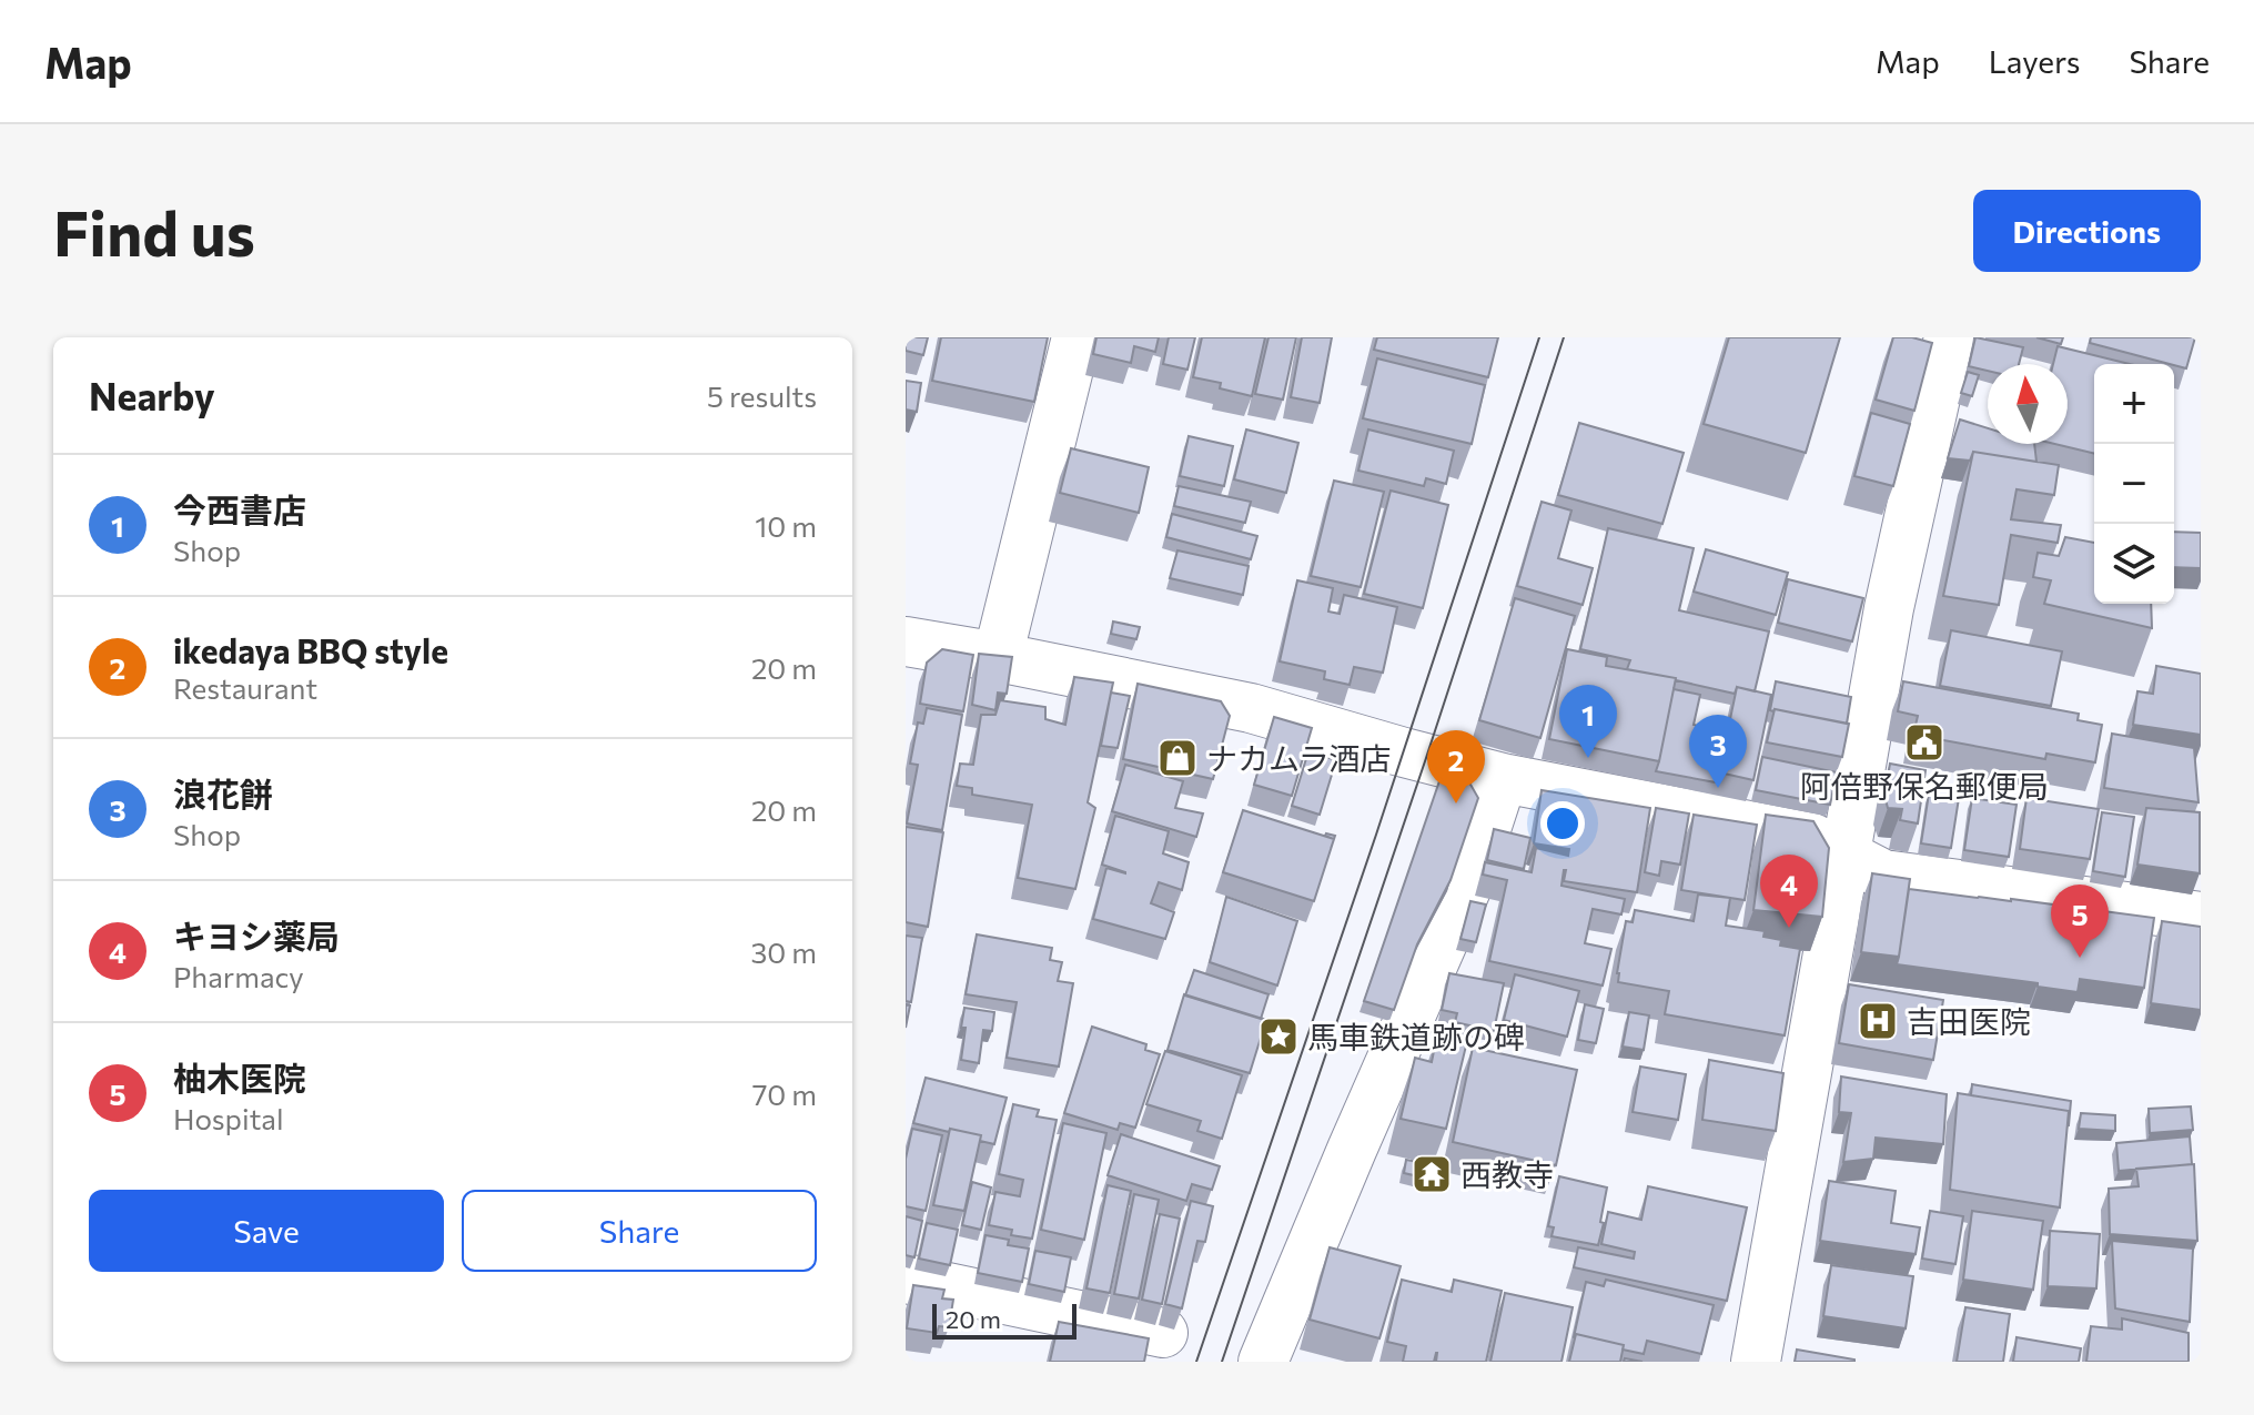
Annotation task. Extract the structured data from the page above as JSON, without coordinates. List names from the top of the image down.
{
  "places": {
    "public building": ["阿倍野保名郵便局"],
    "shop": ["ナカムラ酒店"],
    "hospital": ["吉田医院"],
    "place": ["馬車鉄道跡の碑"],
    "temple": ["西教寺"]
  },
  "scale_bar": "20 m",
  "north": "top",
  "page": {
    "header": "Map",
    "nav": ["Map", "Layers", "Share"],
    "buttons": [
      "Directions",
      ["Save", "Share"]
    ],
    "title": "Find us",
    "heading": ["Nearby", "5 results"],
    "map_buttons": ["+", "−"],
    "list": [
      {
        "mark": "1",
        "name": "今西書店",
        "note": "Shop",
        "value": "10 m"
      },
      {
        "mark": "2",
        "name": "ikedaya BBQ style",
        "note": "Restaurant",
        "value": "20 m"
      },
      {
        "mark": "3",
        "name": "浪花餅",
        "note": "Shop",
        "value": "20 m"
      },
      {
        "mark": "4",
        "name": "キヨシ薬局",
        "note": "Pharmacy",
        "value": "30 m"
      },
      {
        "mark": "5",
        "name": "柚木医院",
        "note": "Hospital",
        "value": "70 m"
      }
    ],
    "pins": [
      "1",
      "3",
      "2",
      "4",
      "5"
    ],
    "scale": "20 m"
  }
}
